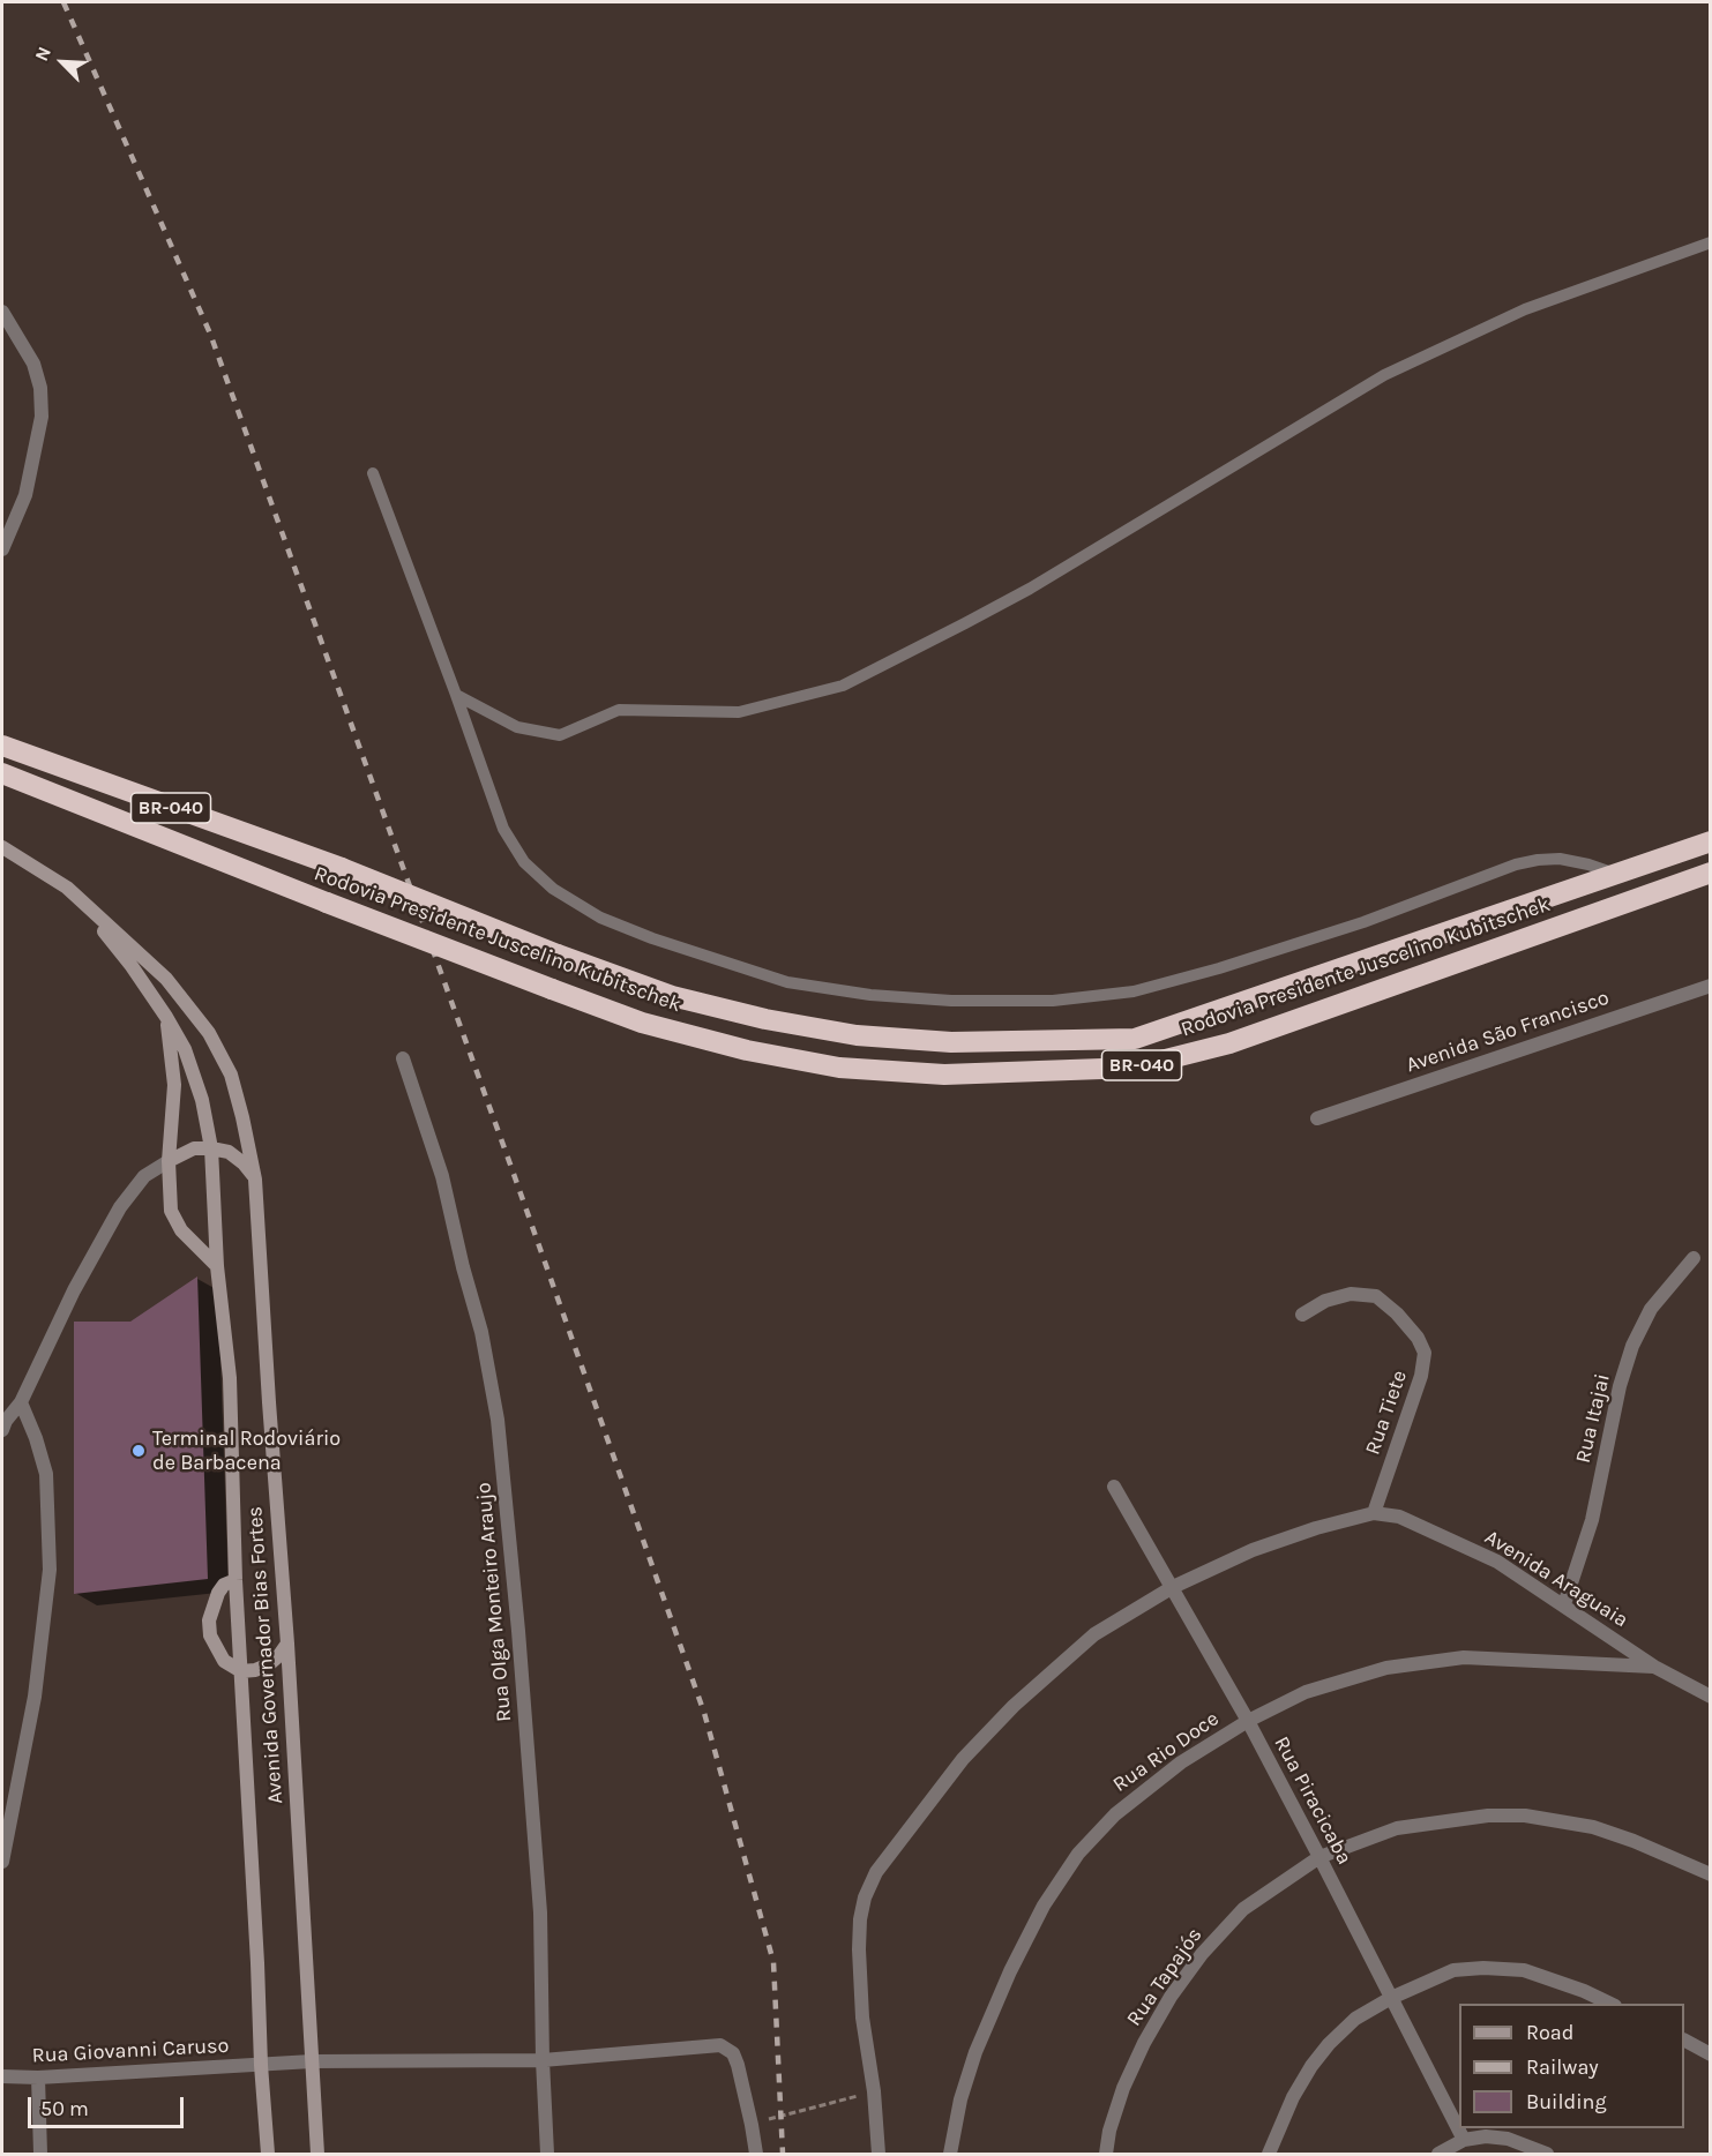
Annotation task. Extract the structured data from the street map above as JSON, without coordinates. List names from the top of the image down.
{
  "streets": {
    "highway": ["BR-040", "Rodovia Presidente Juscelino Kubitschek"],
    "main road": ["Avenida Governador Bias Fortes"],
    "street": [
      "Avenida São Francisco",
      "Rua Tiete",
      "Rua Itajai",
      "Avenida Araguaia",
      "Rua Olga Monteiro Araujo",
      "Rua Rio Doce",
      "Rua Piracicaba",
      "Rua Tapajós",
      "Rua Giovanni Caruso"
    ]
  },
  "crossings": [
    ["Rua Tiete", "Avenida Araguaia"],
    ["Rua Itajai", "Avenida Araguaia"],
    ["Avenida Araguaia", "Rua Rio Doce"],
    ["Rua Olga Monteiro Araujo", "Rua Giovanni Caruso"],
    ["Avenida Governador Bias Fortes", "Rua Giovanni Caruso"],
    ["Rua Rio Doce", "Rua Piracicaba"],
    ["Rua Piracicaba", "Rua Tapajós"]
  ],
  "places": ["Terminal Rodoviário de Barbacena"],
  "legend": ["Road", "Railway", "Building"],
  "scale_bar": "50 m",
  "north": "top left"
}
